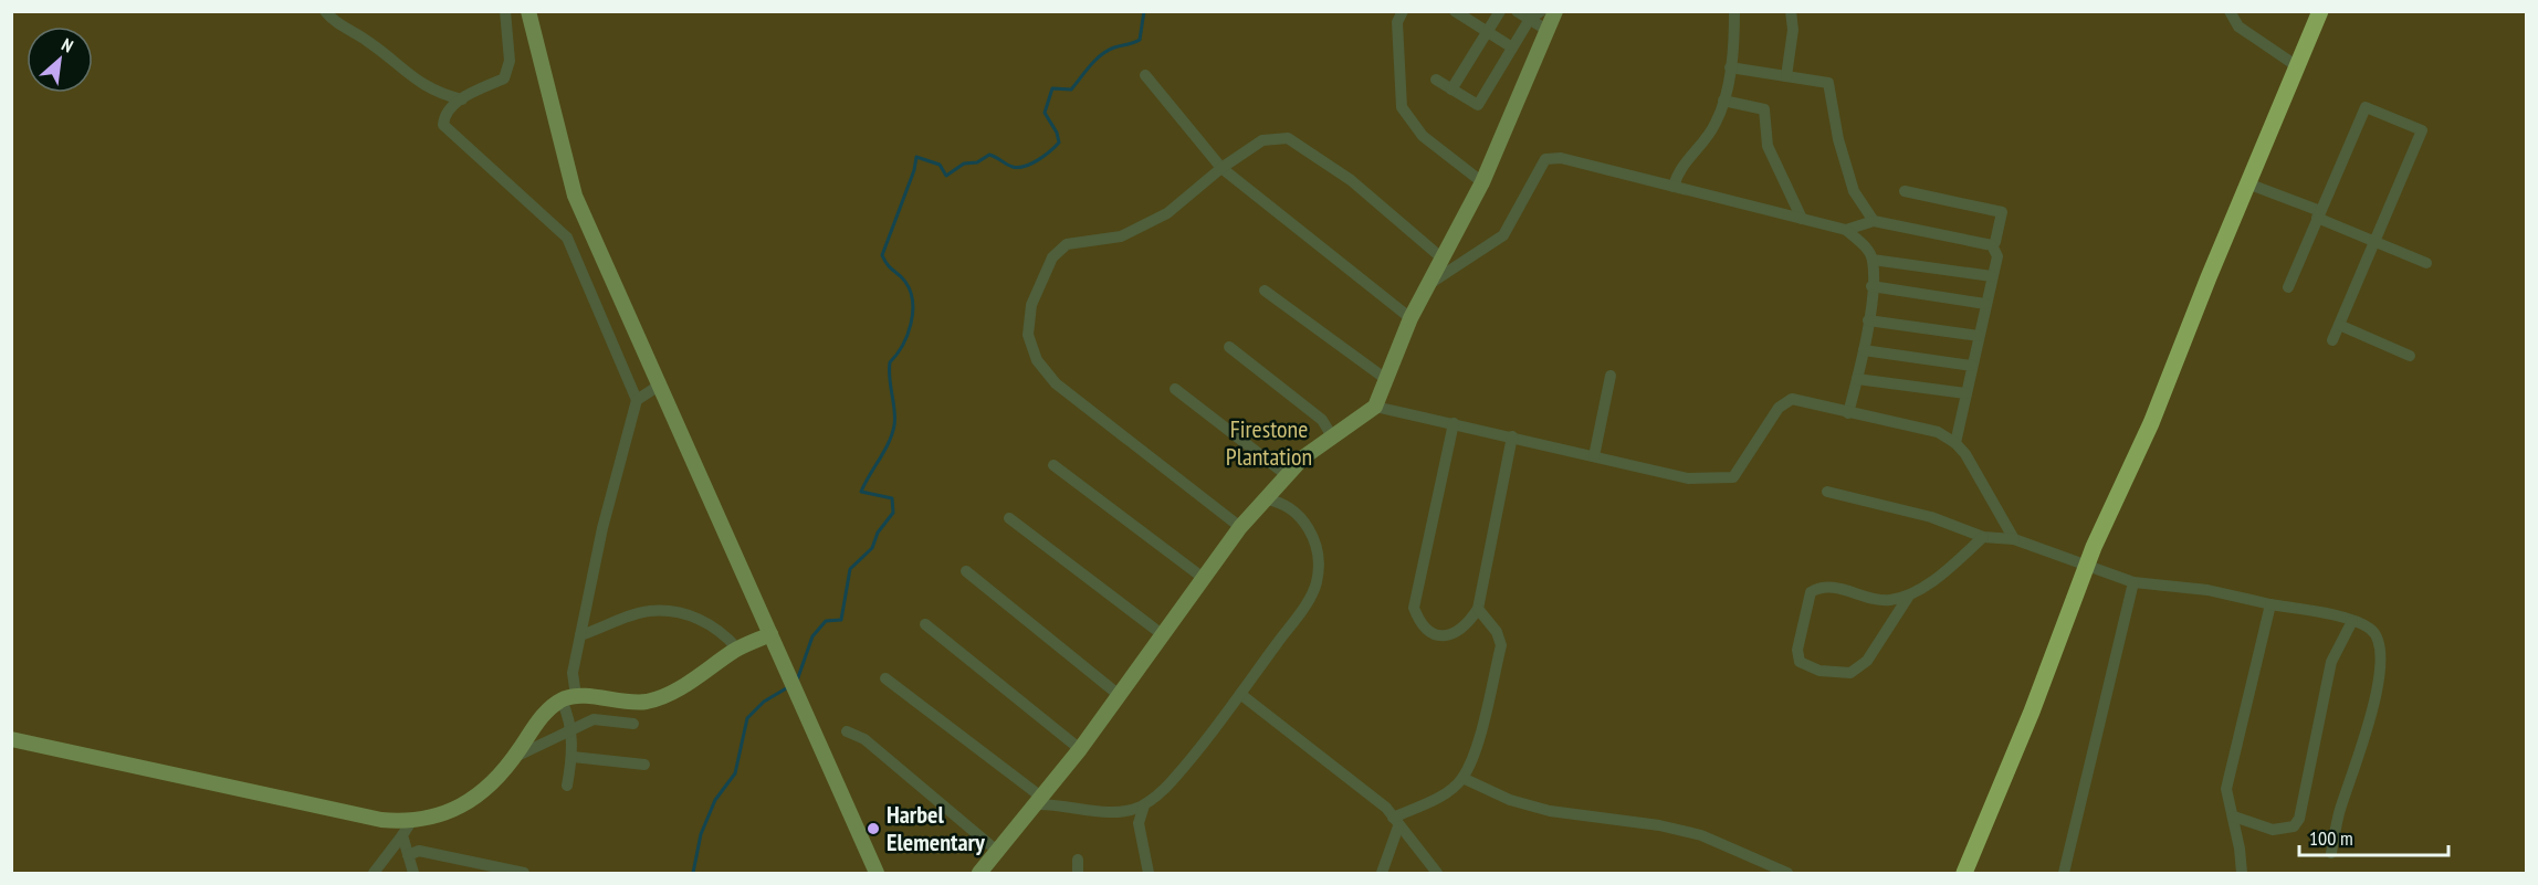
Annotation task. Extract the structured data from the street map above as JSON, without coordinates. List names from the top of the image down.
{
  "parks": ["Firestone Plantation"],
  "places": ["Harbel Elementary"],
  "scale_bar": "100 m",
  "north": "top right"
}
